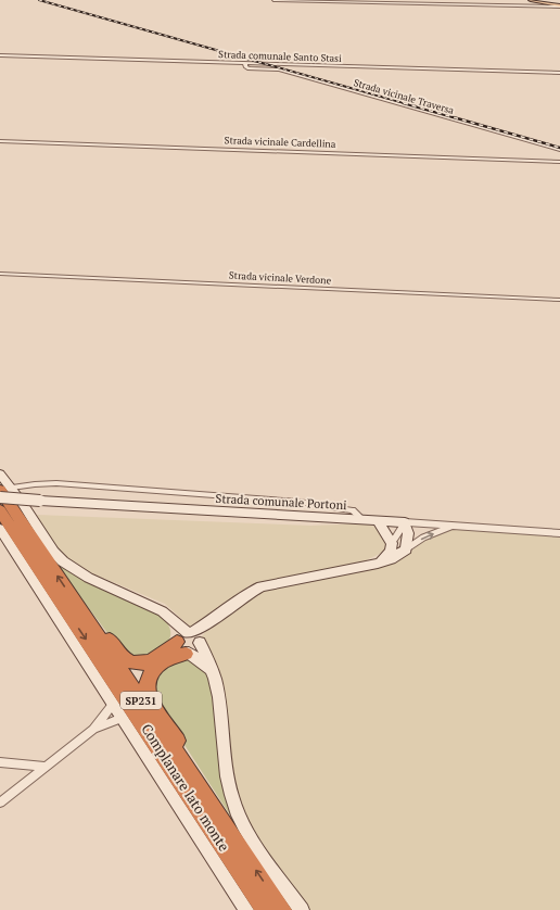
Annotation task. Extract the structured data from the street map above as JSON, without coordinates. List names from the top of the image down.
{
  "streets": {
    "highway": ["SP231"],
    "street": [
      "Strada comunale Santo Stasi",
      "Strada vicinale Traversa",
      "Strada vicinale Cardellina",
      "Strada vicinale Verdone",
      "Strada comunale Portoni",
      "Complanare lato monte"
    ]
  },
  "crossings": [
    ["Strada comunale Santo Stasi", "Strada vicinale Traversa"]
  ]
}
